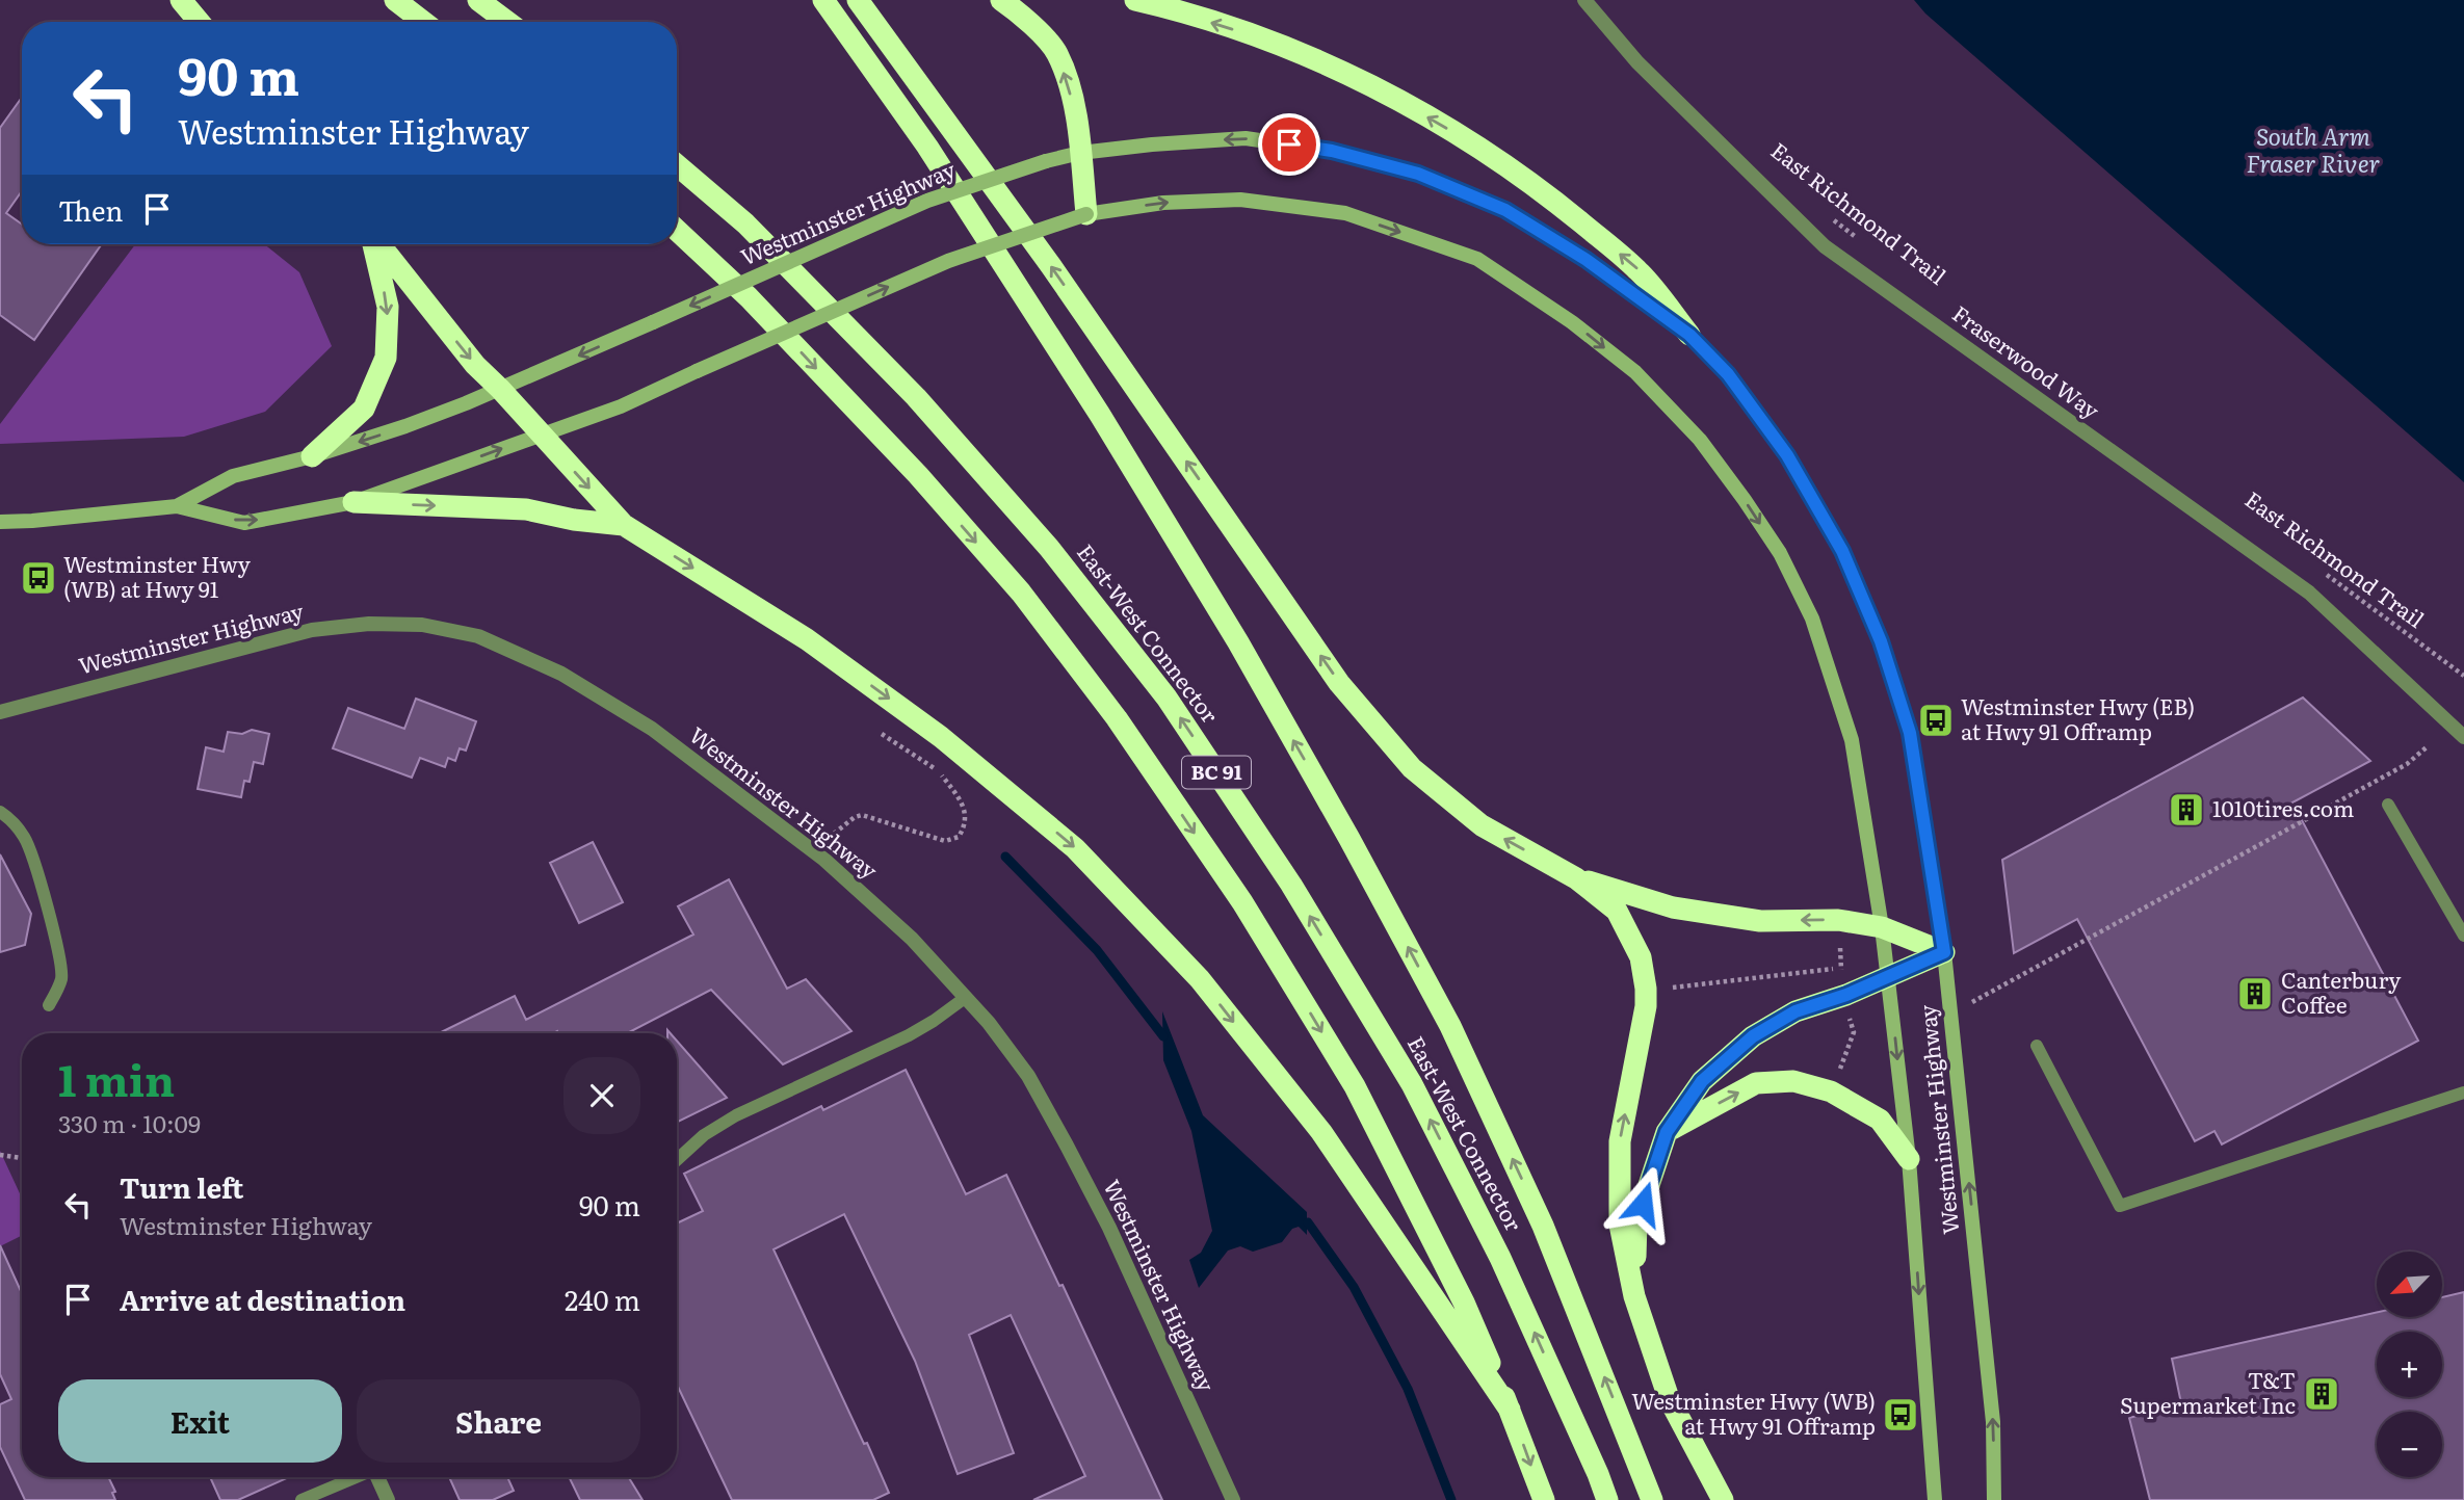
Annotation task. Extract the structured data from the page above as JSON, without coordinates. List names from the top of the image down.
{
  "streets": {
    "highway": ["East-West Connector", "BC 91"],
    "main road": ["Westminster Highway"],
    "street": ["Fraserwood Way"],
    "path": ["East Richmond Trail"]
  },
  "water": ["South Arm Fraser River"],
  "places": {
    "bus stop": ["Westminster Hwy (WB) at Hwy 91", "Westminster Hwy (EB) at Hwy 91 Offramp", "Westminster Hwy (WB) at Hwy 91 Offramp"],
    "building": ["1010tires.com", "Canterbury Coffee", "T&T Supermarket Inc"]
  },
  "north": "bottom left",
  "page": {
    "turn": ["90 m", "Westminster Highway"],
    "then": "Then",
    "heading": ["1 min", "330 m · 10:09"],
    "list": [
      {
        "name": "Turn left",
        "note": "Westminster Highway",
        "value": "90 m"
      },
      {
        "name": "Arrive at destination",
        "value": "240 m"
      }
    ],
    "map_buttons": ["+", "−"],
    "buttons": ["Exit", "Share"]
  }
}
